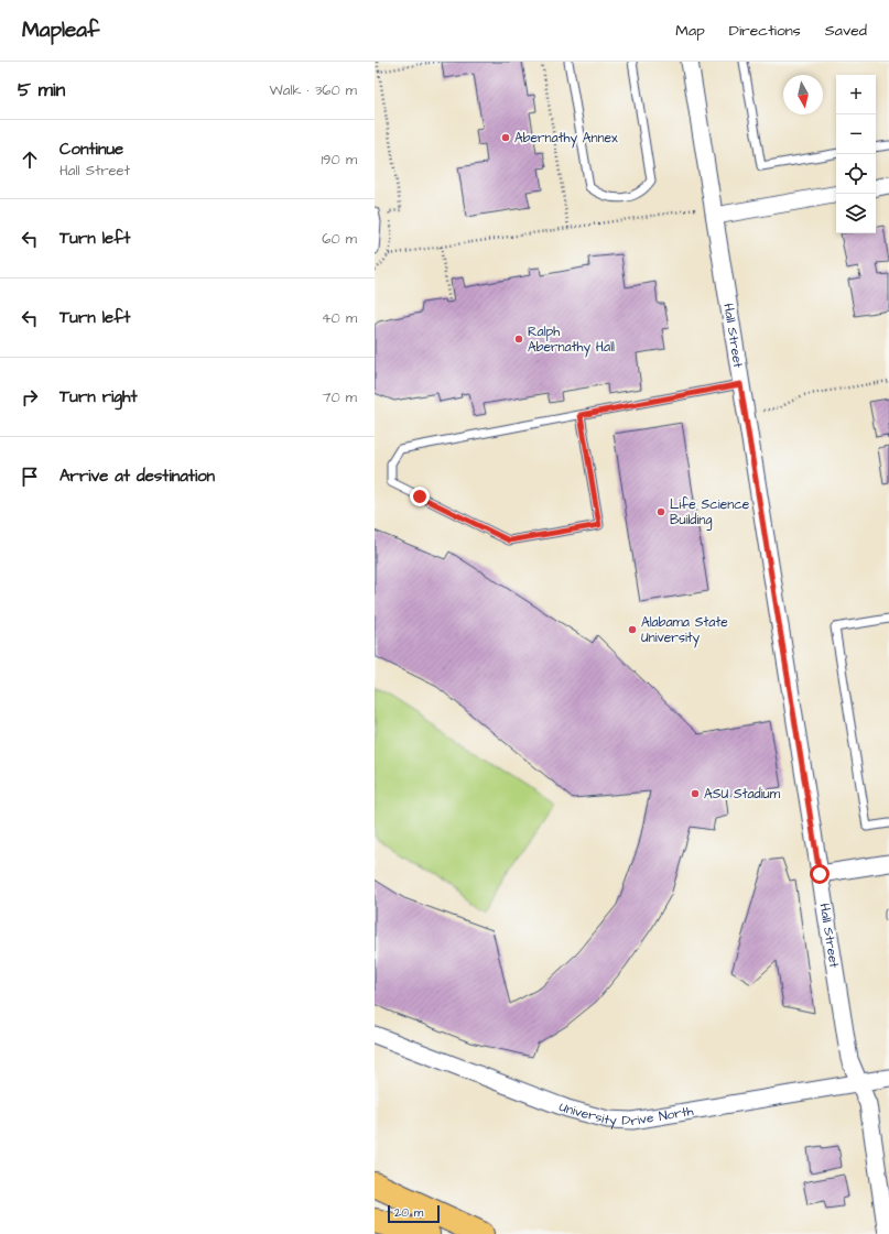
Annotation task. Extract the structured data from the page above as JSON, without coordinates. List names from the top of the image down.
{
  "streets": {
    "street": ["Hall Street", "University Drive North"]
  },
  "crossings": [
    ["Hall Street", "University Drive North"]
  ],
  "places": [
    "Abernathy Annex",
    "Ralph Abernathy Hall",
    "Life Science Building",
    "Alabama State University",
    "ASU Stadium"
  ],
  "scale_bar": "20 m",
  "north": "bottom",
  "page": {
    "header": "Mapleaf",
    "nav": ["Map", "Directions", "Saved"],
    "heading": ["5 min", "Walk · 360 m"],
    "map_buttons": ["+", "−"],
    "list": [
      ["Continue", "Hall Street", "190 m"],
      ["Turn left", "60 m"],
      ["Turn left", "40 m"],
      ["Turn right", "70 m"],
      "Arrive at destination"
    ],
    "scale": "20 m"
  }
}
